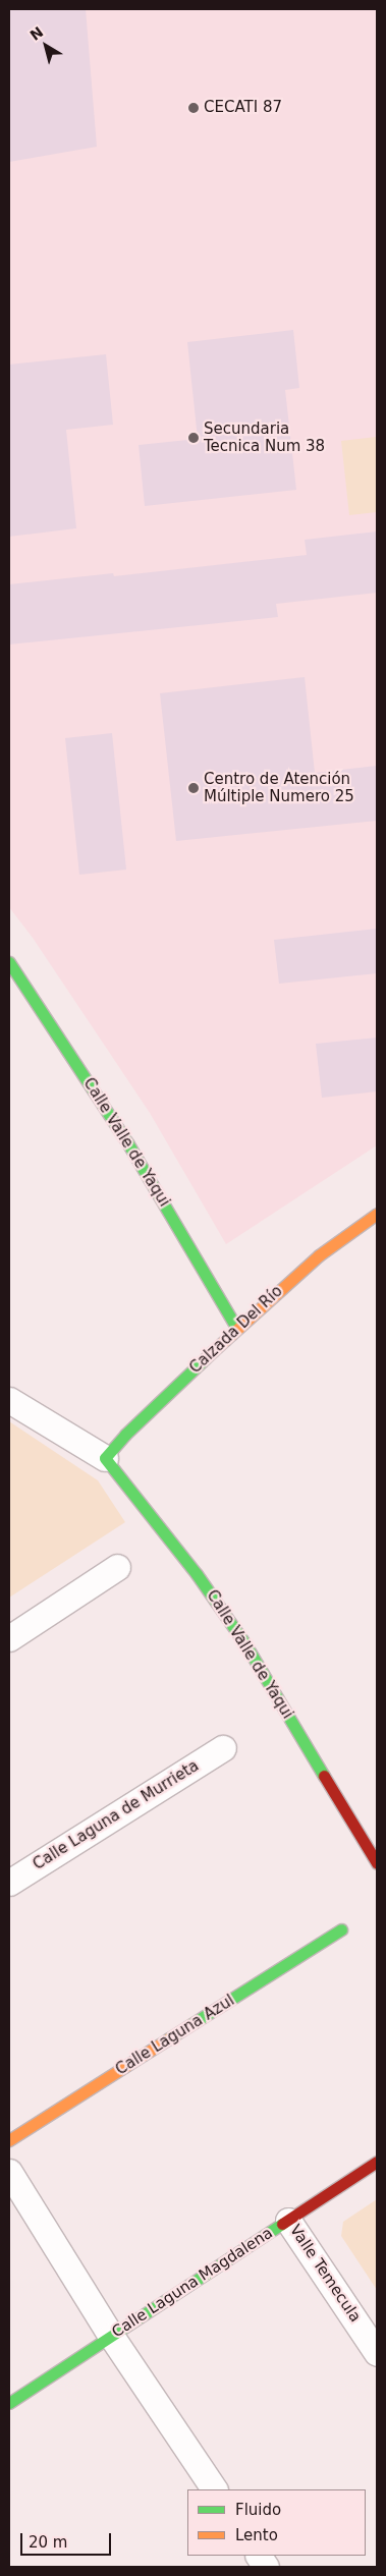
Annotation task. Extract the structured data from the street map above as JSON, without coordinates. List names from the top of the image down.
{
  "streets": {
    "street": [
      "Calle Valle de Yaqui",
      "Calzada Del Río",
      "Calle Laguna de Murrieta",
      "Calle Laguna Azul",
      "Valle Temecula",
      "Calle Laguna Magdalena"
    ]
  },
  "crossings": [
    ["Calle Valle de Yaqui", "Calzada Del Río"],
    ["Valle Temecula", "Calle Laguna Magdalena"]
  ],
  "places": ["CECATI 87", "Secundaria Tecnica Num 38", "Centro de Atención Múltiple Numero 25"],
  "legend": ["Fluido", "Lento"],
  "scale_bar": "20 m",
  "north": "top left"
}
